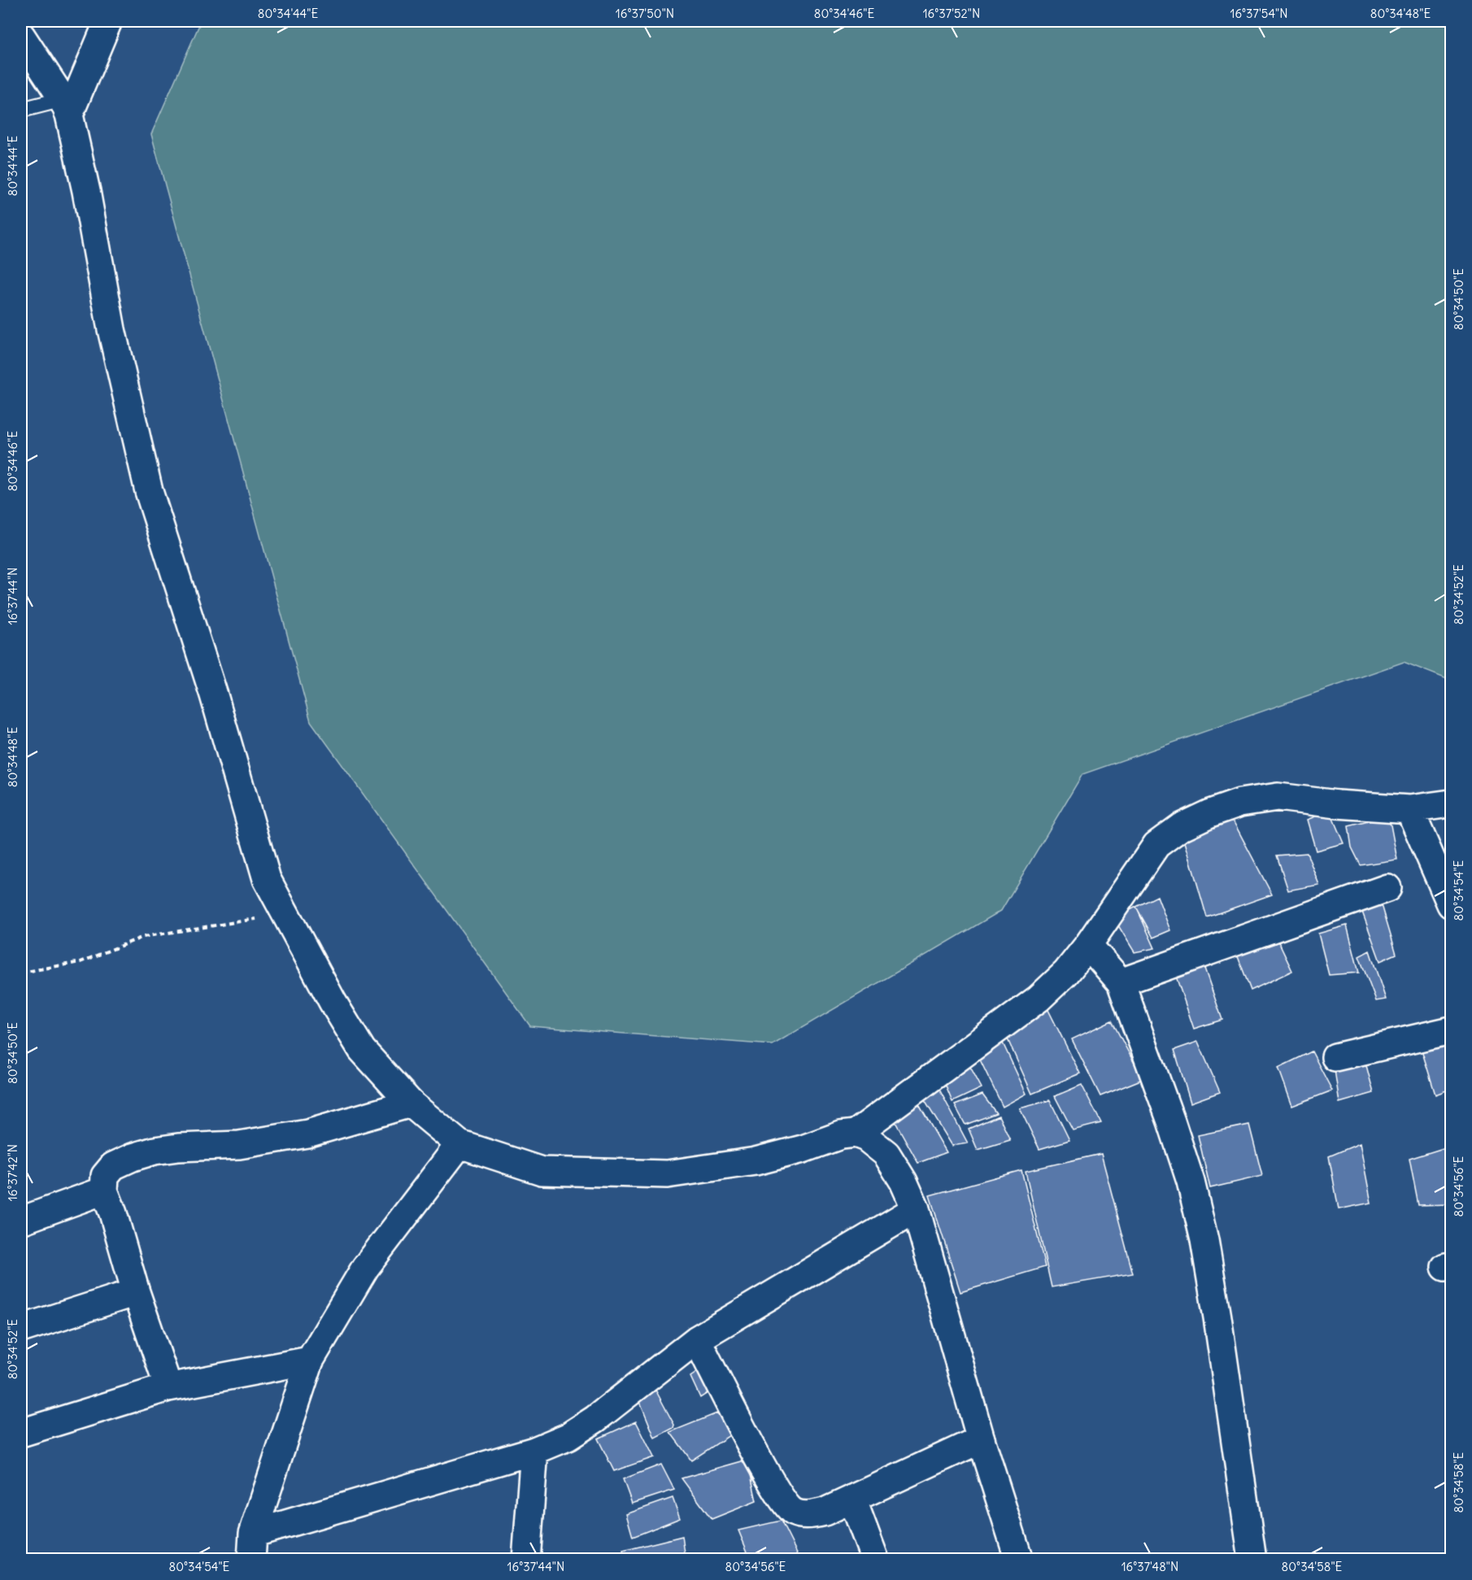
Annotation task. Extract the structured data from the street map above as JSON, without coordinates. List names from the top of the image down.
{
  "coordinates": [
    "80°34'44\"E",
    "16°37'50\"N",
    "80°34'46\"E",
    "16°37'52\"N",
    "16°37'54\"N",
    "80°34'48\"E",
    "80°34'50\"E",
    "80°34'52\"E",
    "16°37'44\"N",
    "80°34'54\"E",
    "16°37'42\"N",
    "80°34'56\"E",
    "80°34'58\"E",
    "16°37'48\"N"
  ]
}
